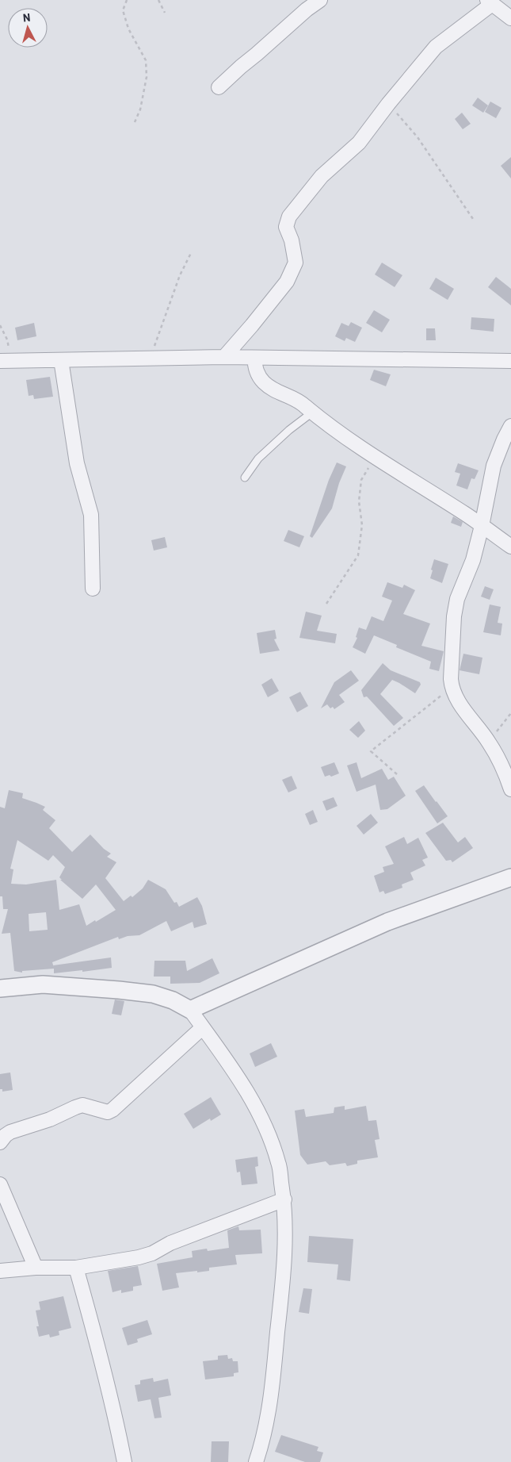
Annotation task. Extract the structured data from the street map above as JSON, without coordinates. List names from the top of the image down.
{
  "north": "top"
}
